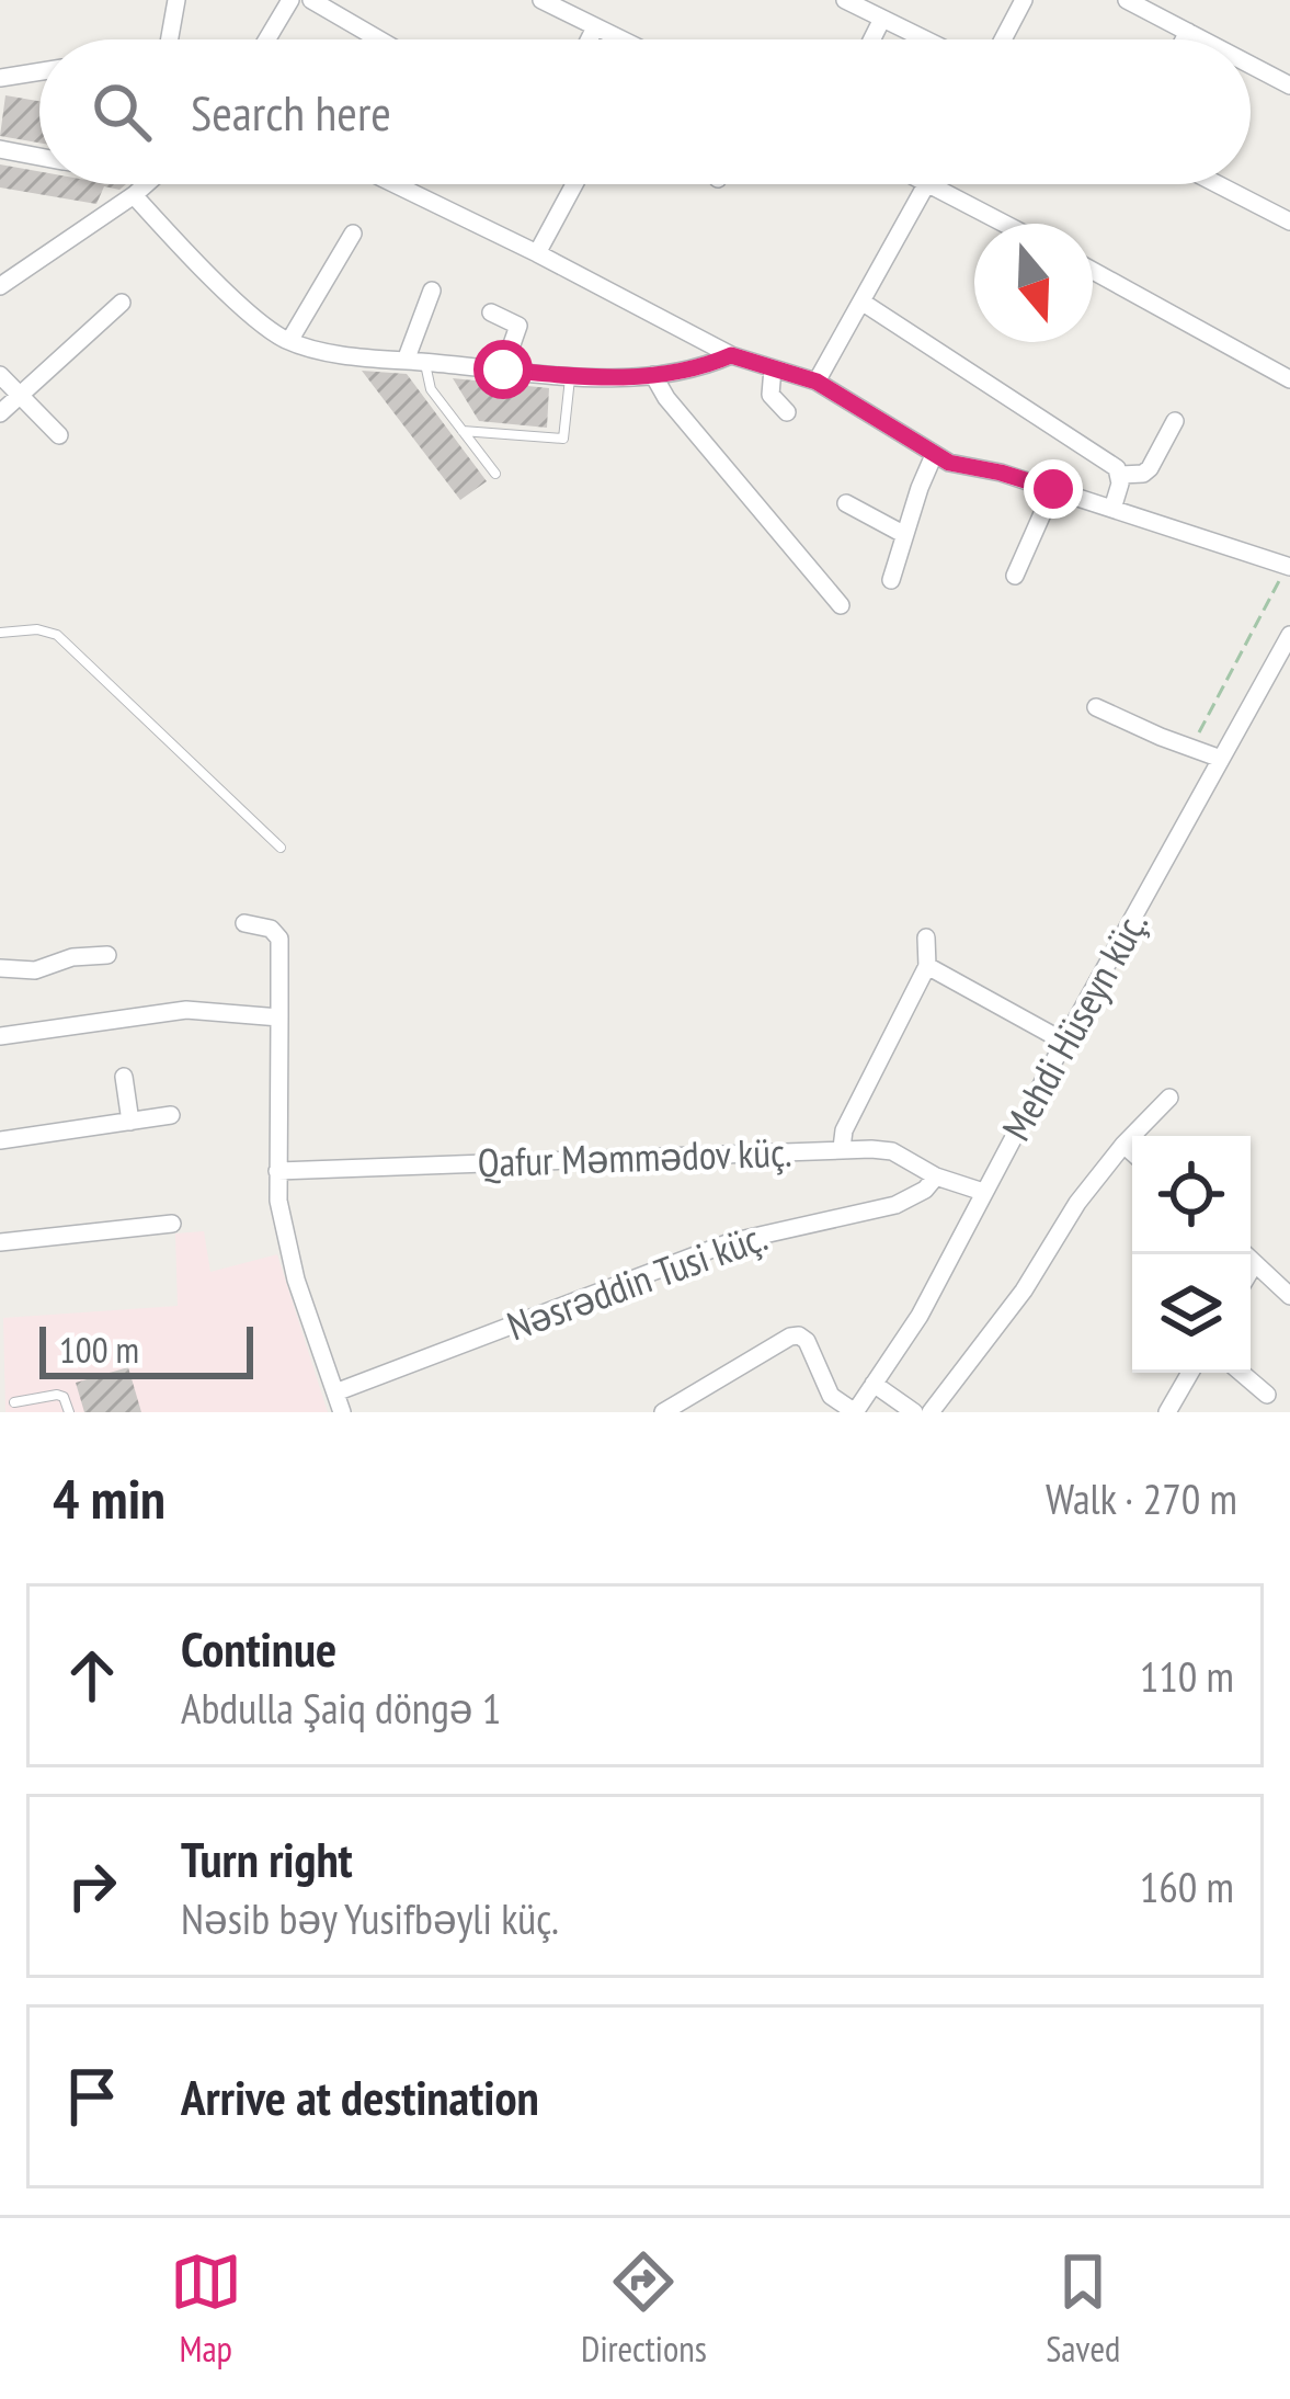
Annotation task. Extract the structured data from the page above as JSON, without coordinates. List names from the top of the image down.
{
  "streets": {
    "street": ["Mehdi Hüseyn küç.", "Qafur Məmmədov küç.", "Nəsrəddin Tusi küç."]
  },
  "crossings": [
    ["Mehdi Hüseyn küç.", "Qafur Məmmədov küç."],
    ["Qafur Məmmədov küç.", "Nəsrəddin Tusi küç."]
  ],
  "scale_bar": "100 m",
  "north": "bottom",
  "page": {
    "search": "Search here",
    "scale": "100 m",
    "heading": ["4 min", "Walk · 270 m"],
    "list": [
      ["Continue", "Abdulla Şaiq döngə 1", "110 m"],
      ["Turn right", "Nəsib bəy Yusifbəyli küç.", "160 m"],
      "Arrive at destination"
    ],
    "nav": ["Map", "Directions", "Saved"]
  }
}
